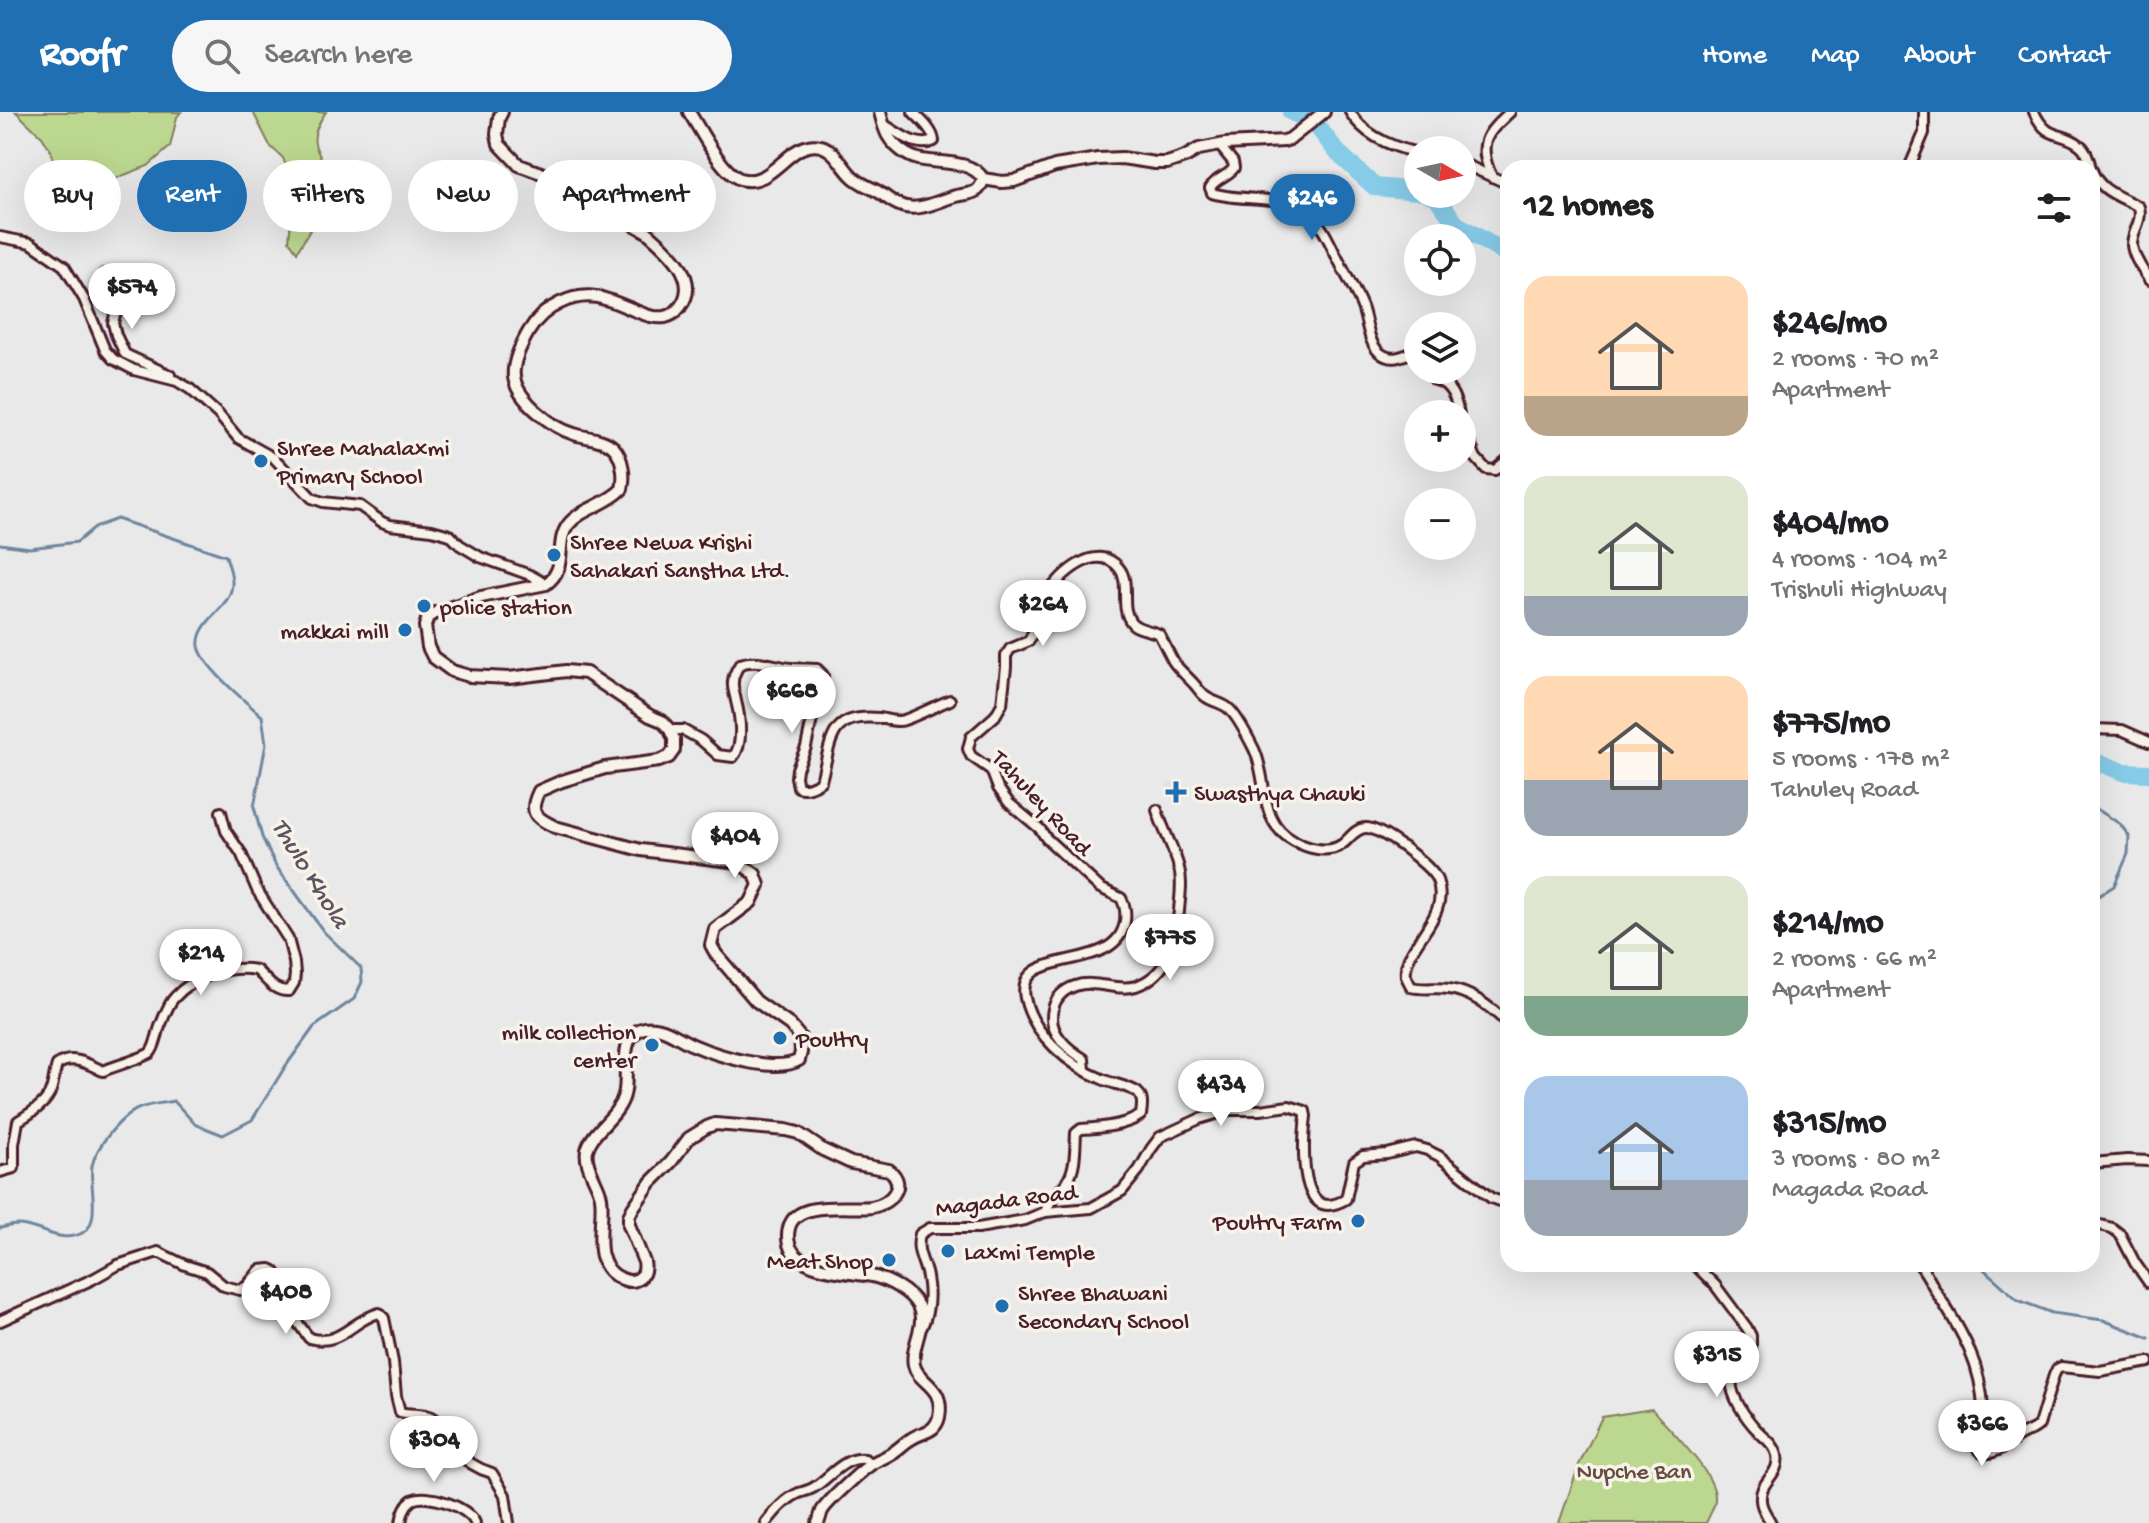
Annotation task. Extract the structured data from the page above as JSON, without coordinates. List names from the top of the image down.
{
  "streets": {
    "street": ["Tahuley Road", "Magada Road"]
  },
  "crossings": [
    ["Tahuley Road", "Magada Road"]
  ],
  "water": ["Thulo Khola"],
  "parks": ["Nupche Ban"],
  "places": {
    "other": [
      "Shree Mahalaxmi Primary School",
      "Shree Newa Krishi Sahakari Sanstha Ltd.",
      "police station",
      "makkai mill",
      "Poultry",
      "milk collection center",
      "Poultry Farm",
      "Laxmi Temple",
      "Meat Shop",
      "Shree Bhawani Secondary School"
    ],
    "health": ["Swasthya Chauki"]
  },
  "north": "right",
  "page": {
    "header": "Roofr",
    "search": "Search here",
    "nav": [
      "Home",
      "Map",
      "About",
      "Contact"
    ],
    "map_buttons": ["+", "−"],
    "chip": [
      "Buy",
      "Rent",
      "Filters",
      "New",
      "Apartment"
    ],
    "heading": "12 homes",
    "price": [
      "$246",
      "$574",
      "$264",
      "$668",
      "$404",
      "$775",
      "$214",
      "$434",
      "$408",
      "$315",
      "$366",
      "$304"
    ],
    "list": [
      {
        "name": "$246/mo",
        "note": "2 rooms · 70 m² · Apartment"
      },
      {
        "name": "$404/mo",
        "note": "4 rooms · 104 m² · Trishuli Highway"
      },
      {
        "name": "$775/mo",
        "note": "5 rooms · 178 m² · Tahuley Road"
      },
      {
        "name": "$214/mo",
        "note": "2 rooms · 66 m² · Apartment"
      },
      {
        "name": "$315/mo",
        "note": "3 rooms · 80 m² · Magada Road"
      }
    ]
  }
}
